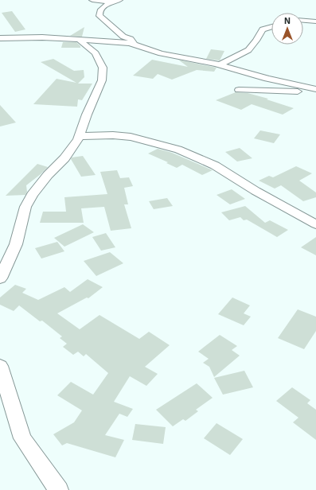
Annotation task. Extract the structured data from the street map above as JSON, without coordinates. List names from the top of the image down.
{
  "north": "top"
}
